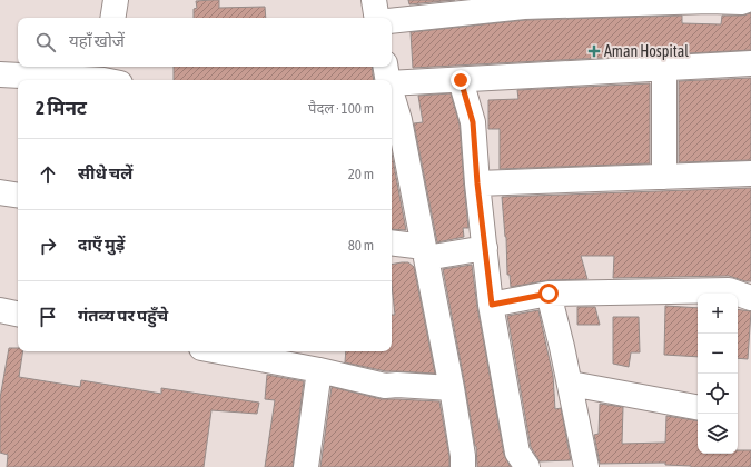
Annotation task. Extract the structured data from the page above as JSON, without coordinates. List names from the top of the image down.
{
  "places": {
    "health": ["Aman Hospital"]
  },
  "page": {
    "search": "यहाँ खोजें",
    "heading": ["2 मिनट", "पैदल · 100 m"],
    "list": [
      ["सीधे चलें", "20 m"],
      ["दाएँ मुड़ें", "80 m"],
      "गंतव्य पर पहुँचे"
    ],
    "map_buttons": ["+", "−"]
  }
}
